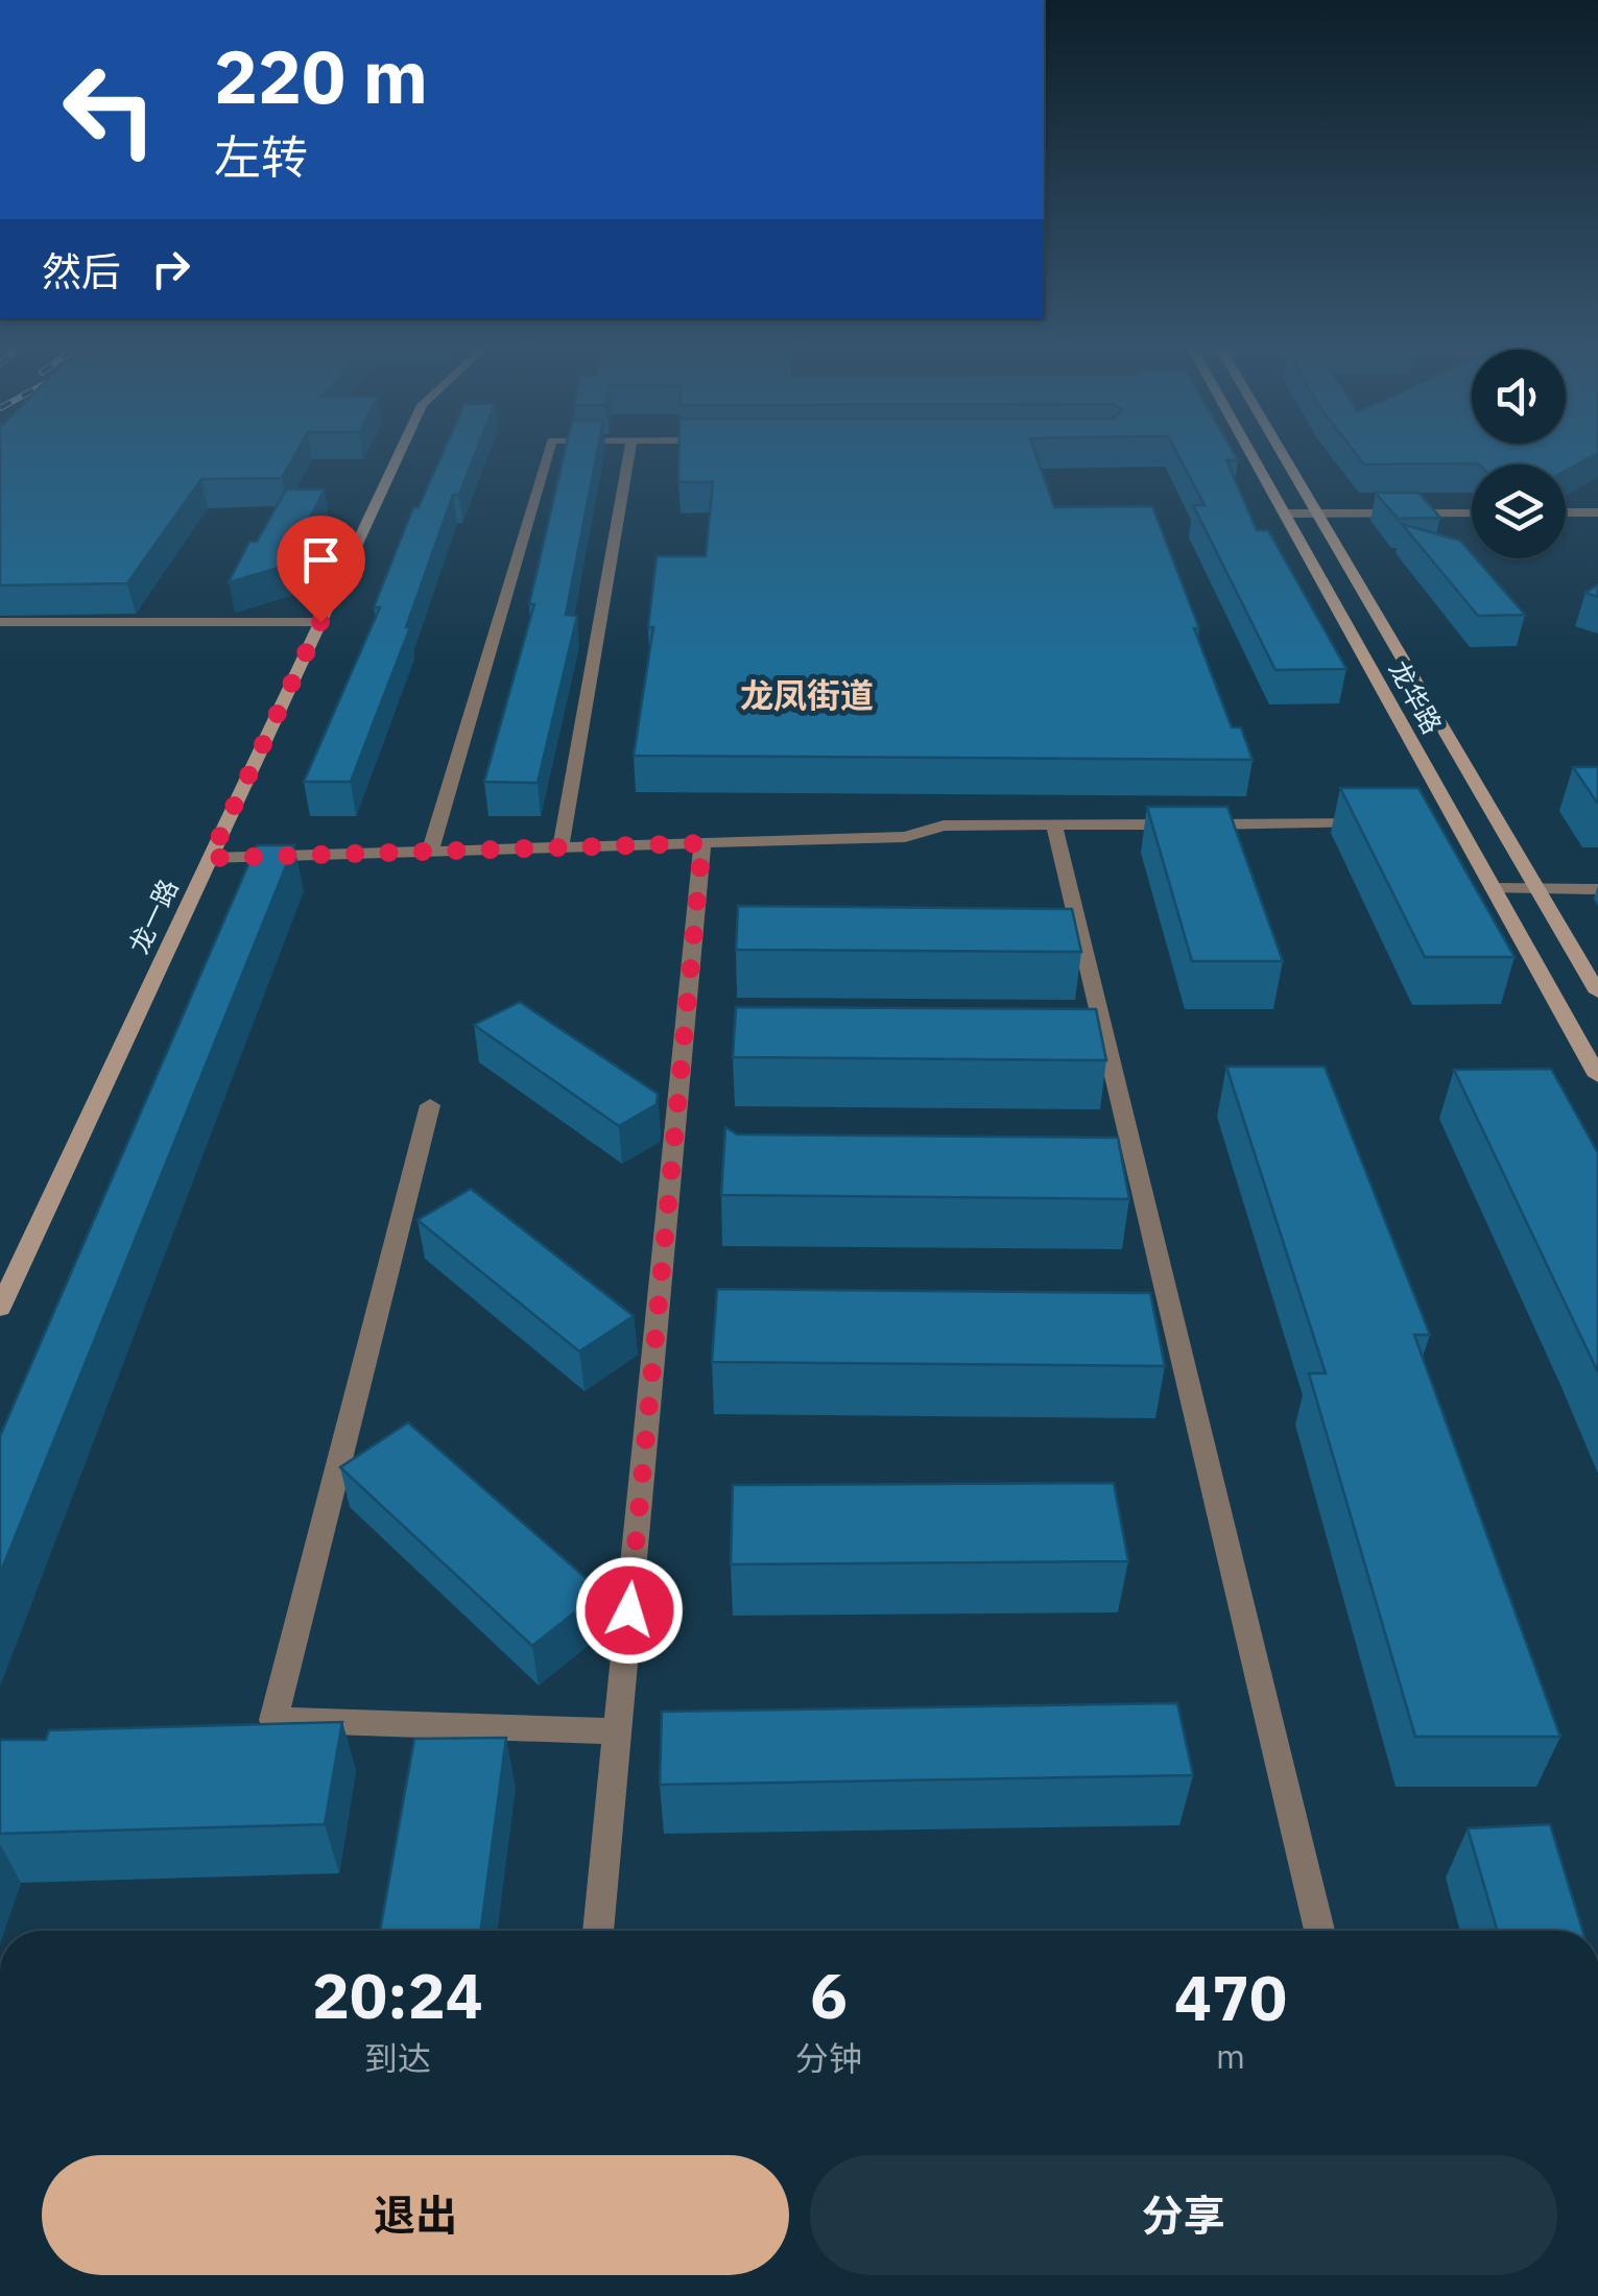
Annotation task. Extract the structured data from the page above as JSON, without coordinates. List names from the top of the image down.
{
  "streets": {
    "main road": ["龙华路", "龙一路"]
  },
  "districts": ["龙凤街道"],
  "page": {
    "turn": ["220 m", "左转"],
    "then": "然后",
    "eta": [
      "20:24",
      "到达",
      "6",
      "分钟",
      "470",
      "m"
    ],
    "buttons": ["退出", "分享"]
  }
}
